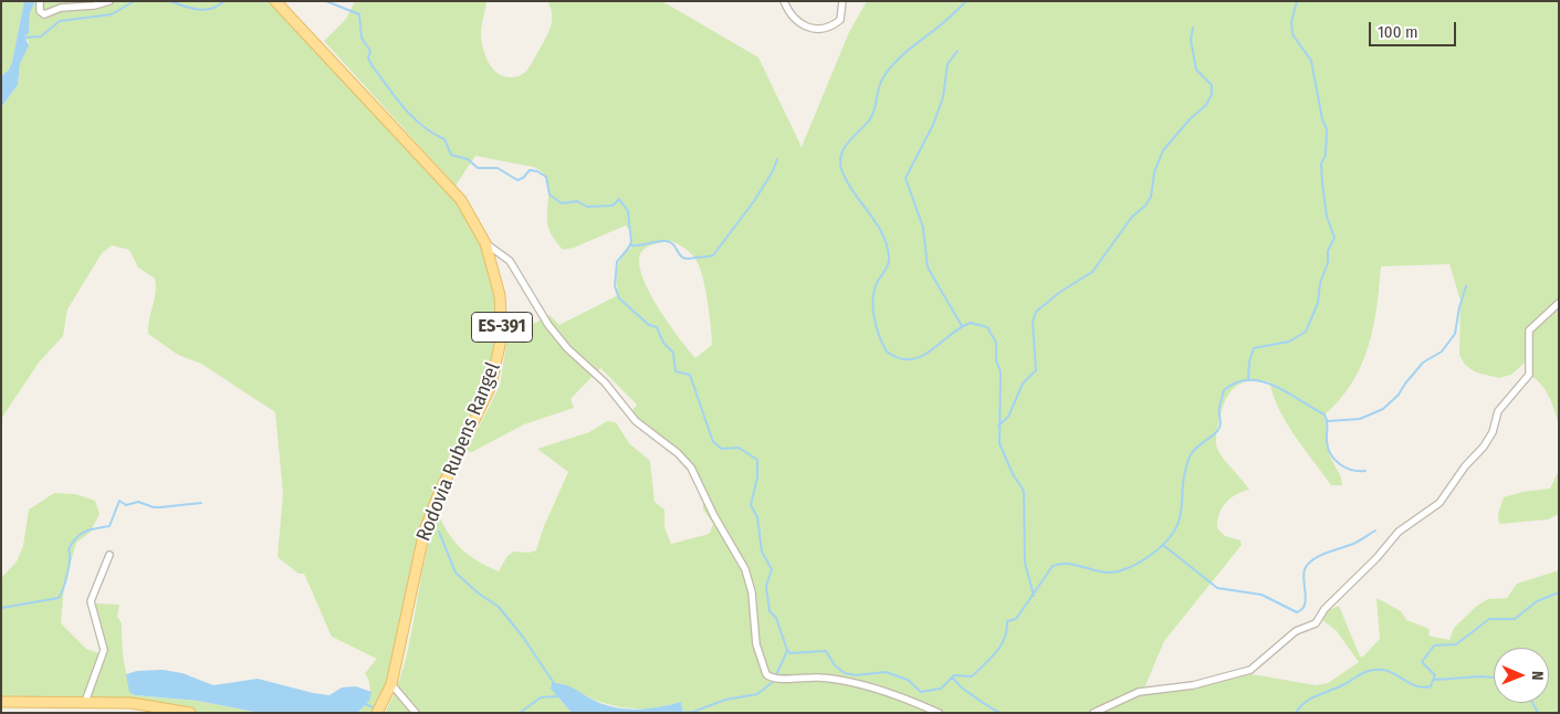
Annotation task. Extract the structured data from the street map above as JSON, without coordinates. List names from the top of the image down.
{
  "streets": {
    "main road": ["ES-391", "Rodovia Rubens Rangel"]
  },
  "scale_bar": "100 m",
  "north": "right"
}
